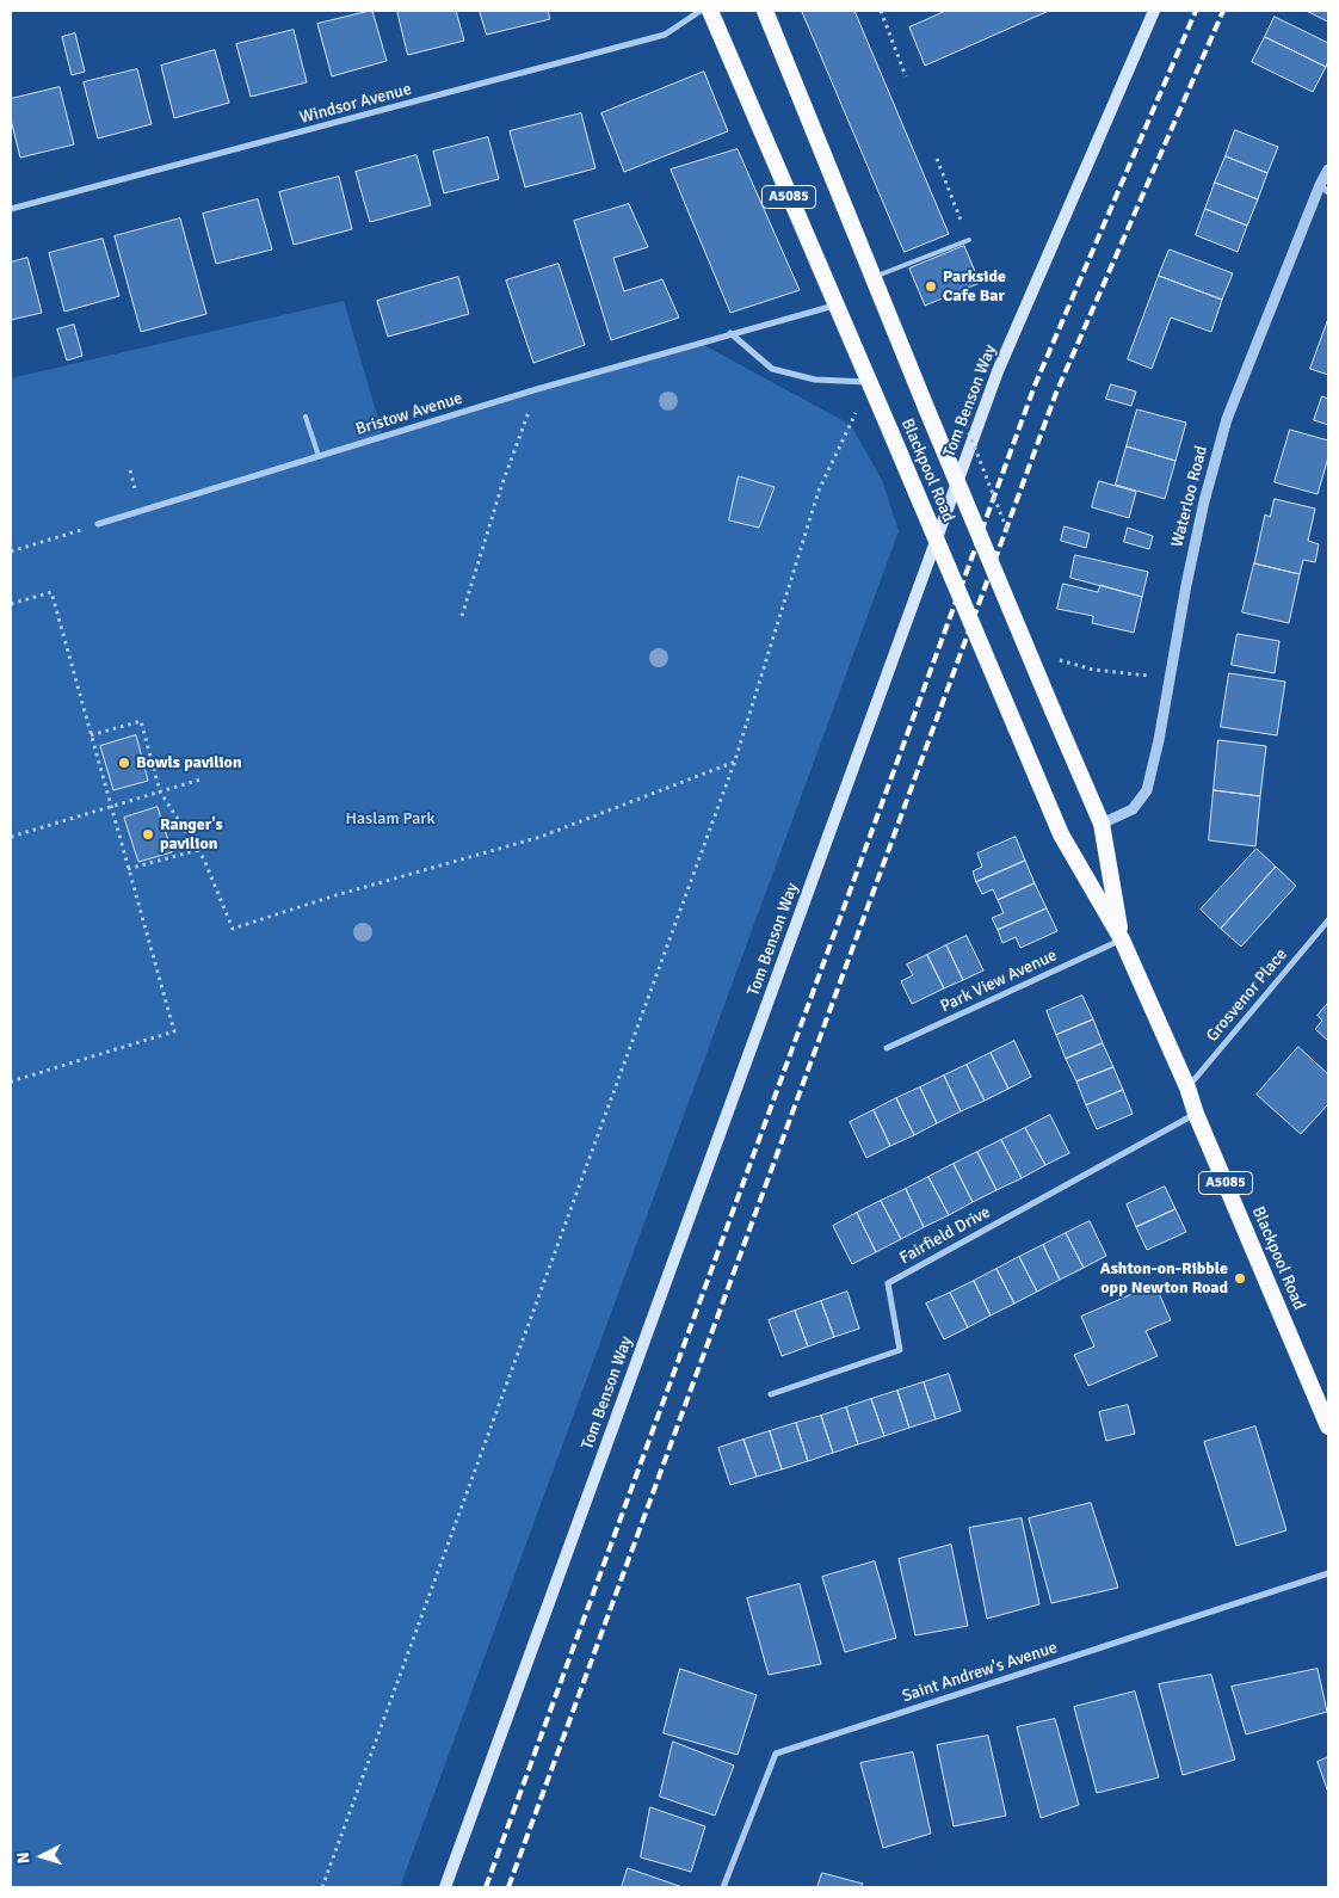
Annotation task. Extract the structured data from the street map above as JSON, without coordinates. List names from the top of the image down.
{
  "streets": {
    "highway": ["A5085", "Blackpool Road"],
    "main road": ["Tom Benson Way"],
    "street": [
      "Windsor Avenue",
      "Bristow Avenue",
      "Waterloo Road",
      "Park View Avenue",
      "Grosvenor Place",
      "Fairfield Drive",
      "Saint Andrew's Avenue"
    ]
  },
  "crossings": [
    ["Bristow Avenue", "Blackpool Road"],
    ["Blackpool Road", "Waterloo Road"],
    ["Blackpool Road", "Park View Avenue"],
    ["Blackpool Road", "Grosvenor Place"],
    ["Blackpool Road", "Fairfield Drive"]
  ],
  "parks": ["Haslam Park"],
  "places": [
    "Parkside Cafe Bar",
    "Bowls pavilion",
    "Ranger's pavilion",
    "Ashton-on-Ribble opp Newton Road"
  ],
  "north": "left"
}
